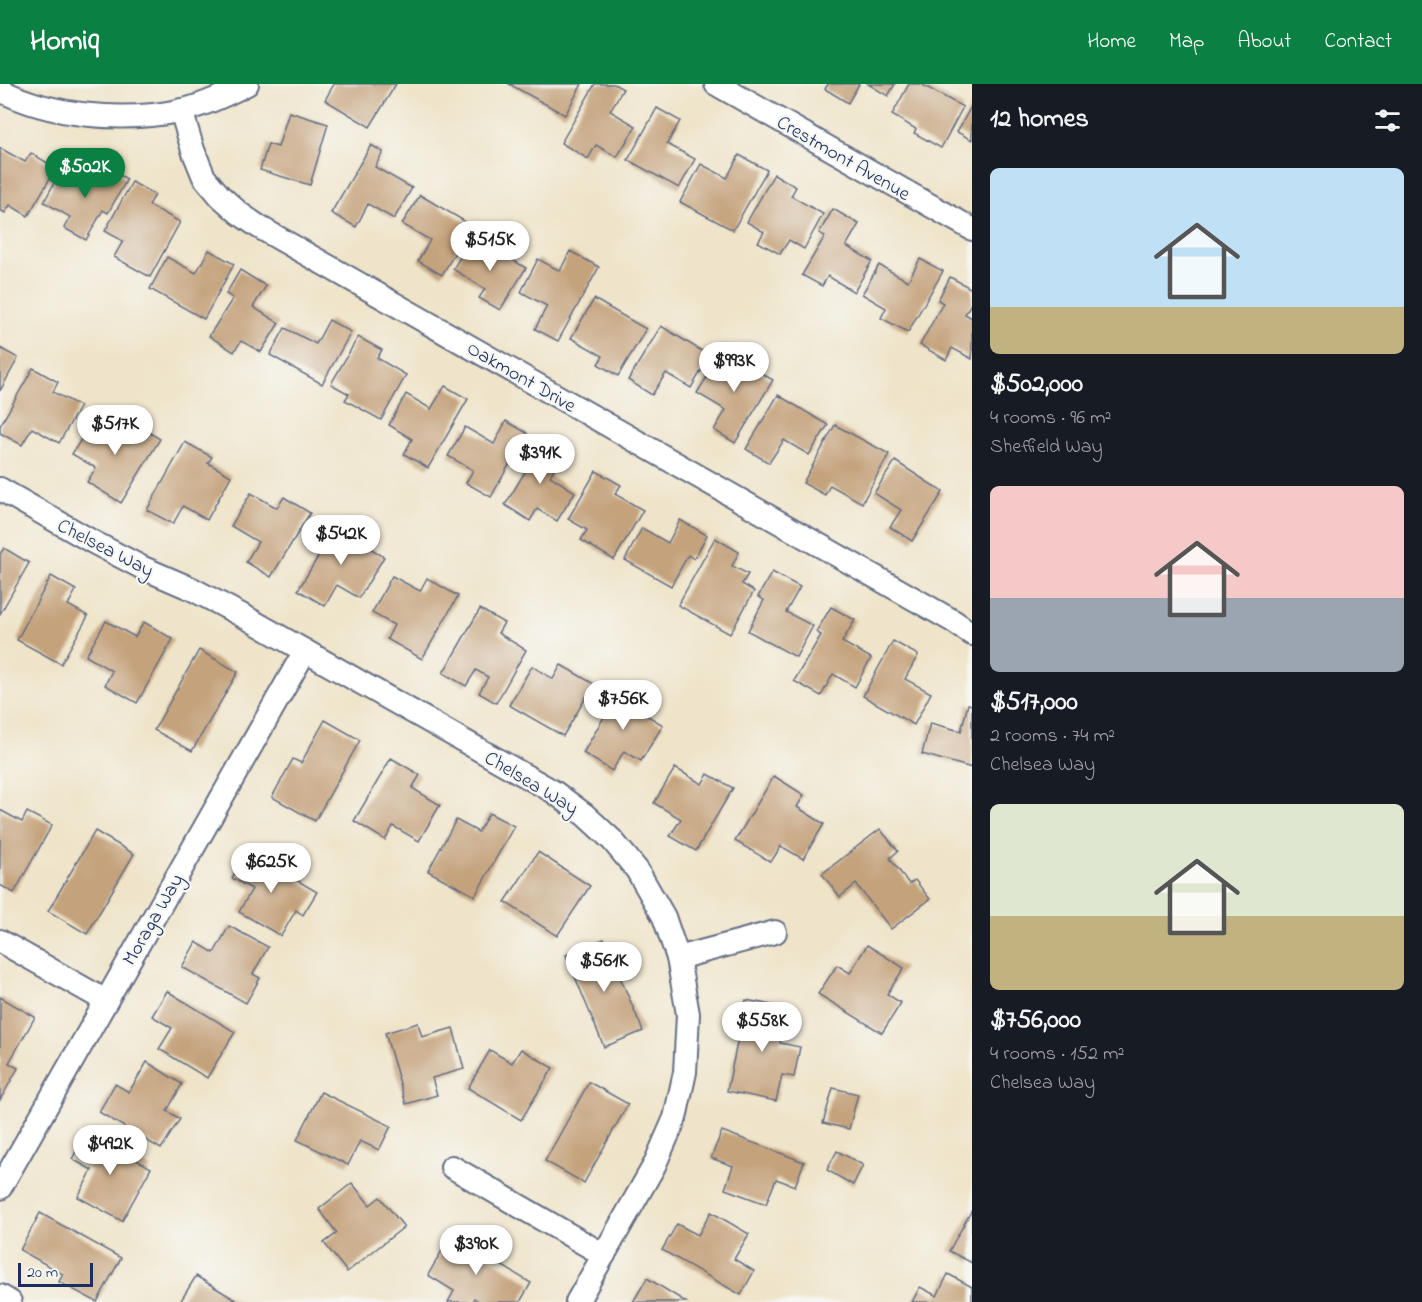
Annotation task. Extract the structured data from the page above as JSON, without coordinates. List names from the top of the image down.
{
  "streets": {
    "street": [
      "Crestmont Avenue",
      "Oakmont Drive",
      "Chelsea Way",
      "Moraga Way"
    ]
  },
  "crossings": [
    ["Chelsea Way", "Moraga Way"]
  ],
  "scale_bar": "20 m",
  "page": {
    "header": "Homiq",
    "nav": [
      "Home",
      "Map",
      "About",
      "Contact"
    ],
    "heading": "12 homes",
    "price": [
      "$502K",
      "$515K",
      "$993K",
      "$517K",
      "$391K",
      "$542K",
      "$756K",
      "$625K",
      "$561K",
      "$558K",
      "$492K",
      "$390K"
    ],
    "list": [
      {
        "name": "$502,000",
        "note": "4 rooms · 96 m² · Sheffield Way"
      },
      {
        "name": "$517,000",
        "note": "2 rooms · 74 m² · Chelsea Way"
      },
      {
        "name": "$756,000",
        "note": "4 rooms · 152 m² · Chelsea Way"
      }
    ],
    "scale": "20 m"
  }
}
